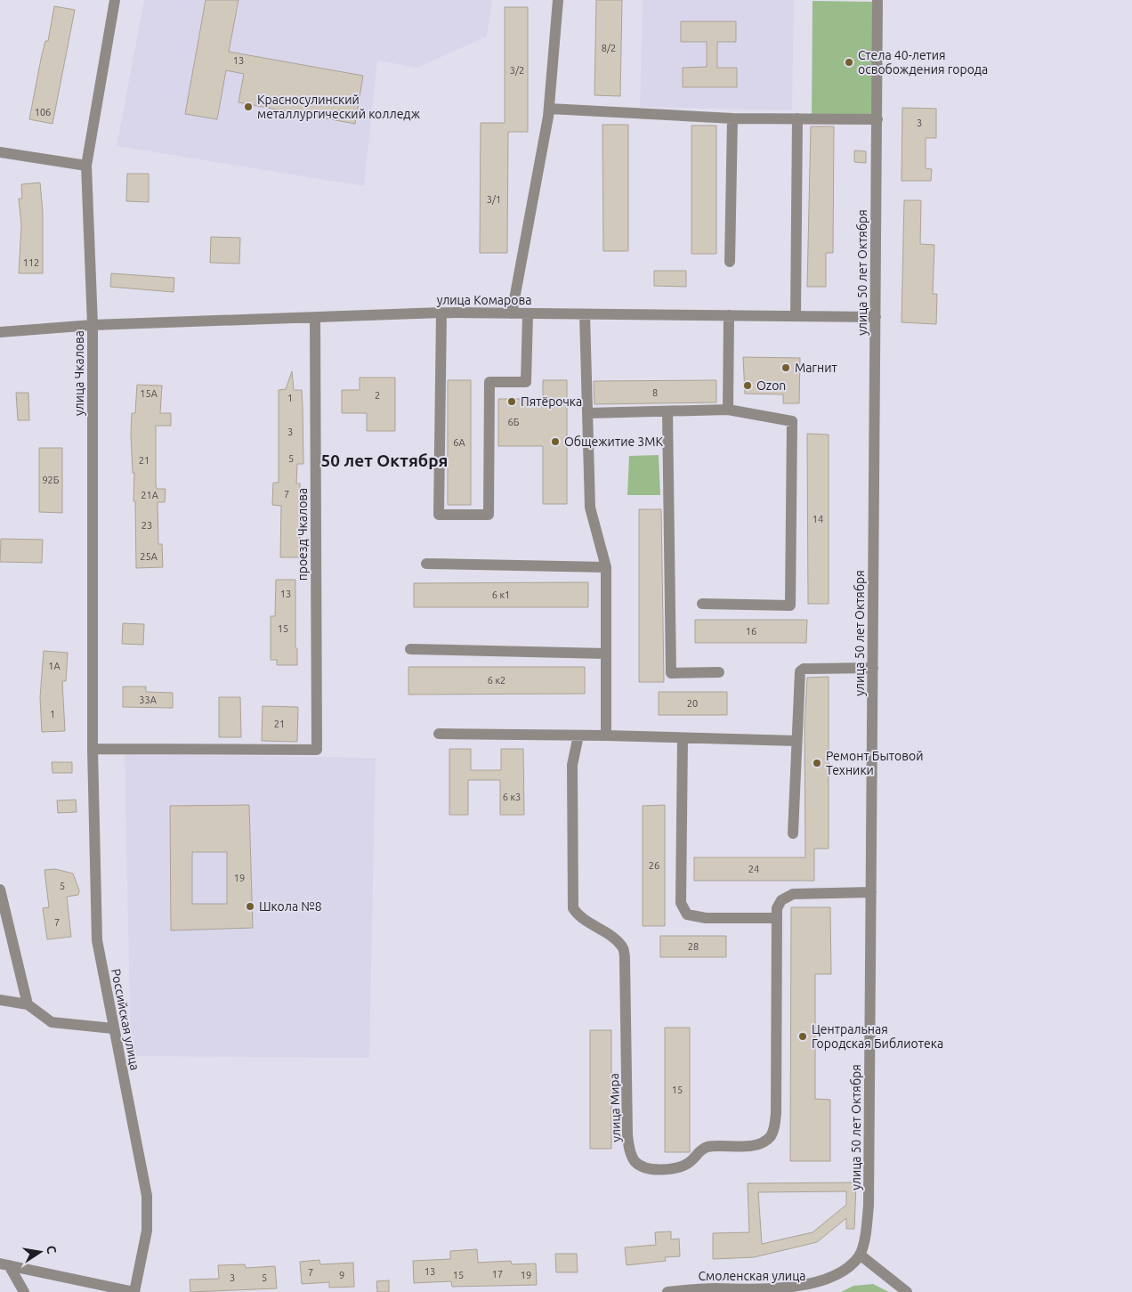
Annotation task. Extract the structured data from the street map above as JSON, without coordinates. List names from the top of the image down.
{
  "streets": {
    "street": [
      "улица 50 лет Октября",
      "улица Комарова",
      "улица Чкалова",
      "проезд Чкалова",
      "Российская улица",
      "улица Мира",
      "Смоленская улица"
    ]
  },
  "crossings": [
    ["улица 50 лет Октября", "улица Комарова"],
    ["улица 50 лет Октября", "улица Мира"],
    ["улица 50 лет Октября", "Смоленская улица"],
    ["улица Комарова", "улица Чкалова"],
    ["улица Комарова", "проезд Чкалова"],
    ["улица Чкалова", "проезд Чкалова"],
    ["улица Чкалова", "Российская улица"],
    ["проезд Чкалова", "Российская улица"]
  ],
  "districts": ["50 лет Октября"],
  "places": [
    "Стела 40-летия освобождения города",
    "Красносулинский металлургический колледж",
    "Магнит",
    "Ozon",
    "Пятёрочка",
    "Общежитие 3МК",
    "Ремонт Бытовой Техники",
    "Школа №8",
    "Центральная Городская Библиотека"
  ],
  "house_numbers": [
    "8/2",
    "13",
    "3/2",
    "106",
    "3",
    "3/1",
    "112",
    "8",
    "15А",
    "2",
    "1",
    "6Б",
    "3",
    "6А",
    "5",
    "21",
    "92Б",
    "7",
    "21А",
    "14",
    "23",
    "25А",
    "13",
    "6 к1",
    "15",
    "16",
    "1А",
    "6 к2",
    "33А",
    "20",
    "1",
    "21",
    "6 к3",
    "26",
    "24",
    "19",
    "5",
    "7",
    "28",
    "15",
    "13",
    "7",
    "17",
    "9",
    "15",
    "19",
    "3",
    "5"
  ],
  "north": "right"
}
